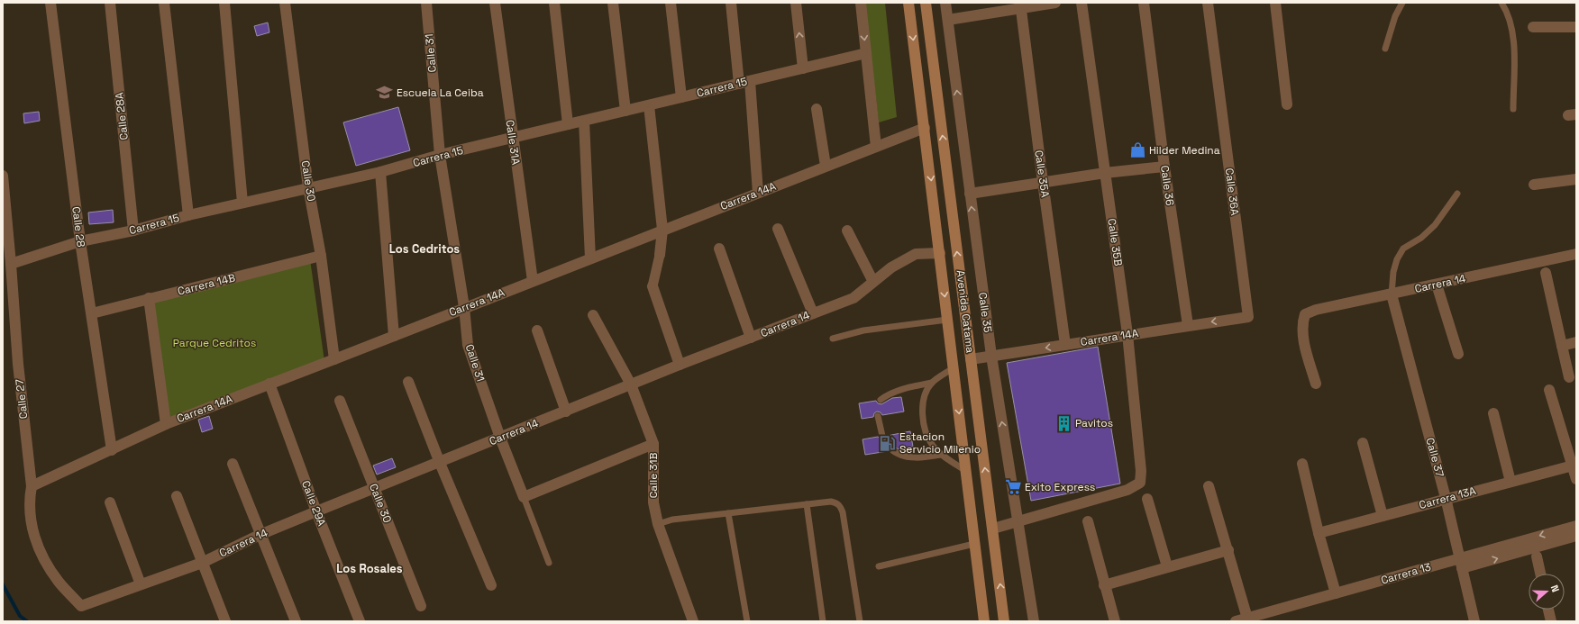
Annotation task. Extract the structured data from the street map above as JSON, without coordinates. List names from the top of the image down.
{
  "streets": {
    "main road": ["Avenida Catama"],
    "street": [
      "Calle 31",
      "Carrera 15",
      "Calle 28A",
      "Calle 31A",
      "Calle 35A",
      "Calle 30",
      "Calle 36",
      "Calle 36A",
      "Carrera 14A",
      "Calle 28",
      "Calle 35B",
      "Carrera 14",
      "Carrera 14B",
      "Calle 35",
      "Calle 27",
      "Calle 37",
      "Calle 31B",
      "Carrera 13A",
      "Calle 29A",
      "Carrera 13"
    ]
  },
  "crossings": [
    ["Calle 31", "Carrera 15"],
    ["Calle 31", "Carrera 14A"],
    ["Calle 31", "Carrera 14"],
    ["Carrera 15", "Calle 28A"],
    ["Carrera 15", "Calle 31A"],
    ["Carrera 15", "Calle 30"],
    ["Carrera 15", "Calle 28"],
    ["Carrera 15", "Calle 27"],
    ["Calle 31A", "Carrera 14A"],
    ["Calle 35A", "Carrera 14A"],
    ["Calle 30", "Carrera 14A"],
    ["Calle 30", "Carrera 14"],
    ["Calle 30", "Carrera 14B"],
    ["Calle 36", "Carrera 14A"],
    ["Calle 36A", "Carrera 14A"],
    ["Carrera 14A", "Calle 28"],
    ["Carrera 14A", "Calle 35B"],
    ["Carrera 14A", "Avenida Catama"],
    ["Carrera 14A", "Calle 35"],
    ["Carrera 14A", "Calle 27"],
    ["Carrera 14A", "Calle 29A"],
    ["Calle 28", "Carrera 14B"],
    ["Calle 35B", "Calle 35"],
    ["Carrera 14", "Avenida Catama"],
    ["Carrera 14", "Calle 27"],
    ["Carrera 14", "Calle 37"],
    ["Carrera 14", "Calle 31B"],
    ["Carrera 14", "Calle 29A"],
    ["Calle 37", "Carrera 13A"],
    ["Calle 37", "Carrera 13"]
  ],
  "one_way": ["Calle 35"],
  "districts": ["Los Cedritos", "Los Rosales"],
  "parks": ["Parque Cedritos"],
  "places": {
    "school or university": ["Escuela La Ceiba"],
    "shop": ["Hilder Medina"],
    "building": ["Pavitos"],
    "fuel station": ["Estacion Servicio Milenio"],
    "supermarket": ["Exito Express"]
  },
  "north": "right"
}
